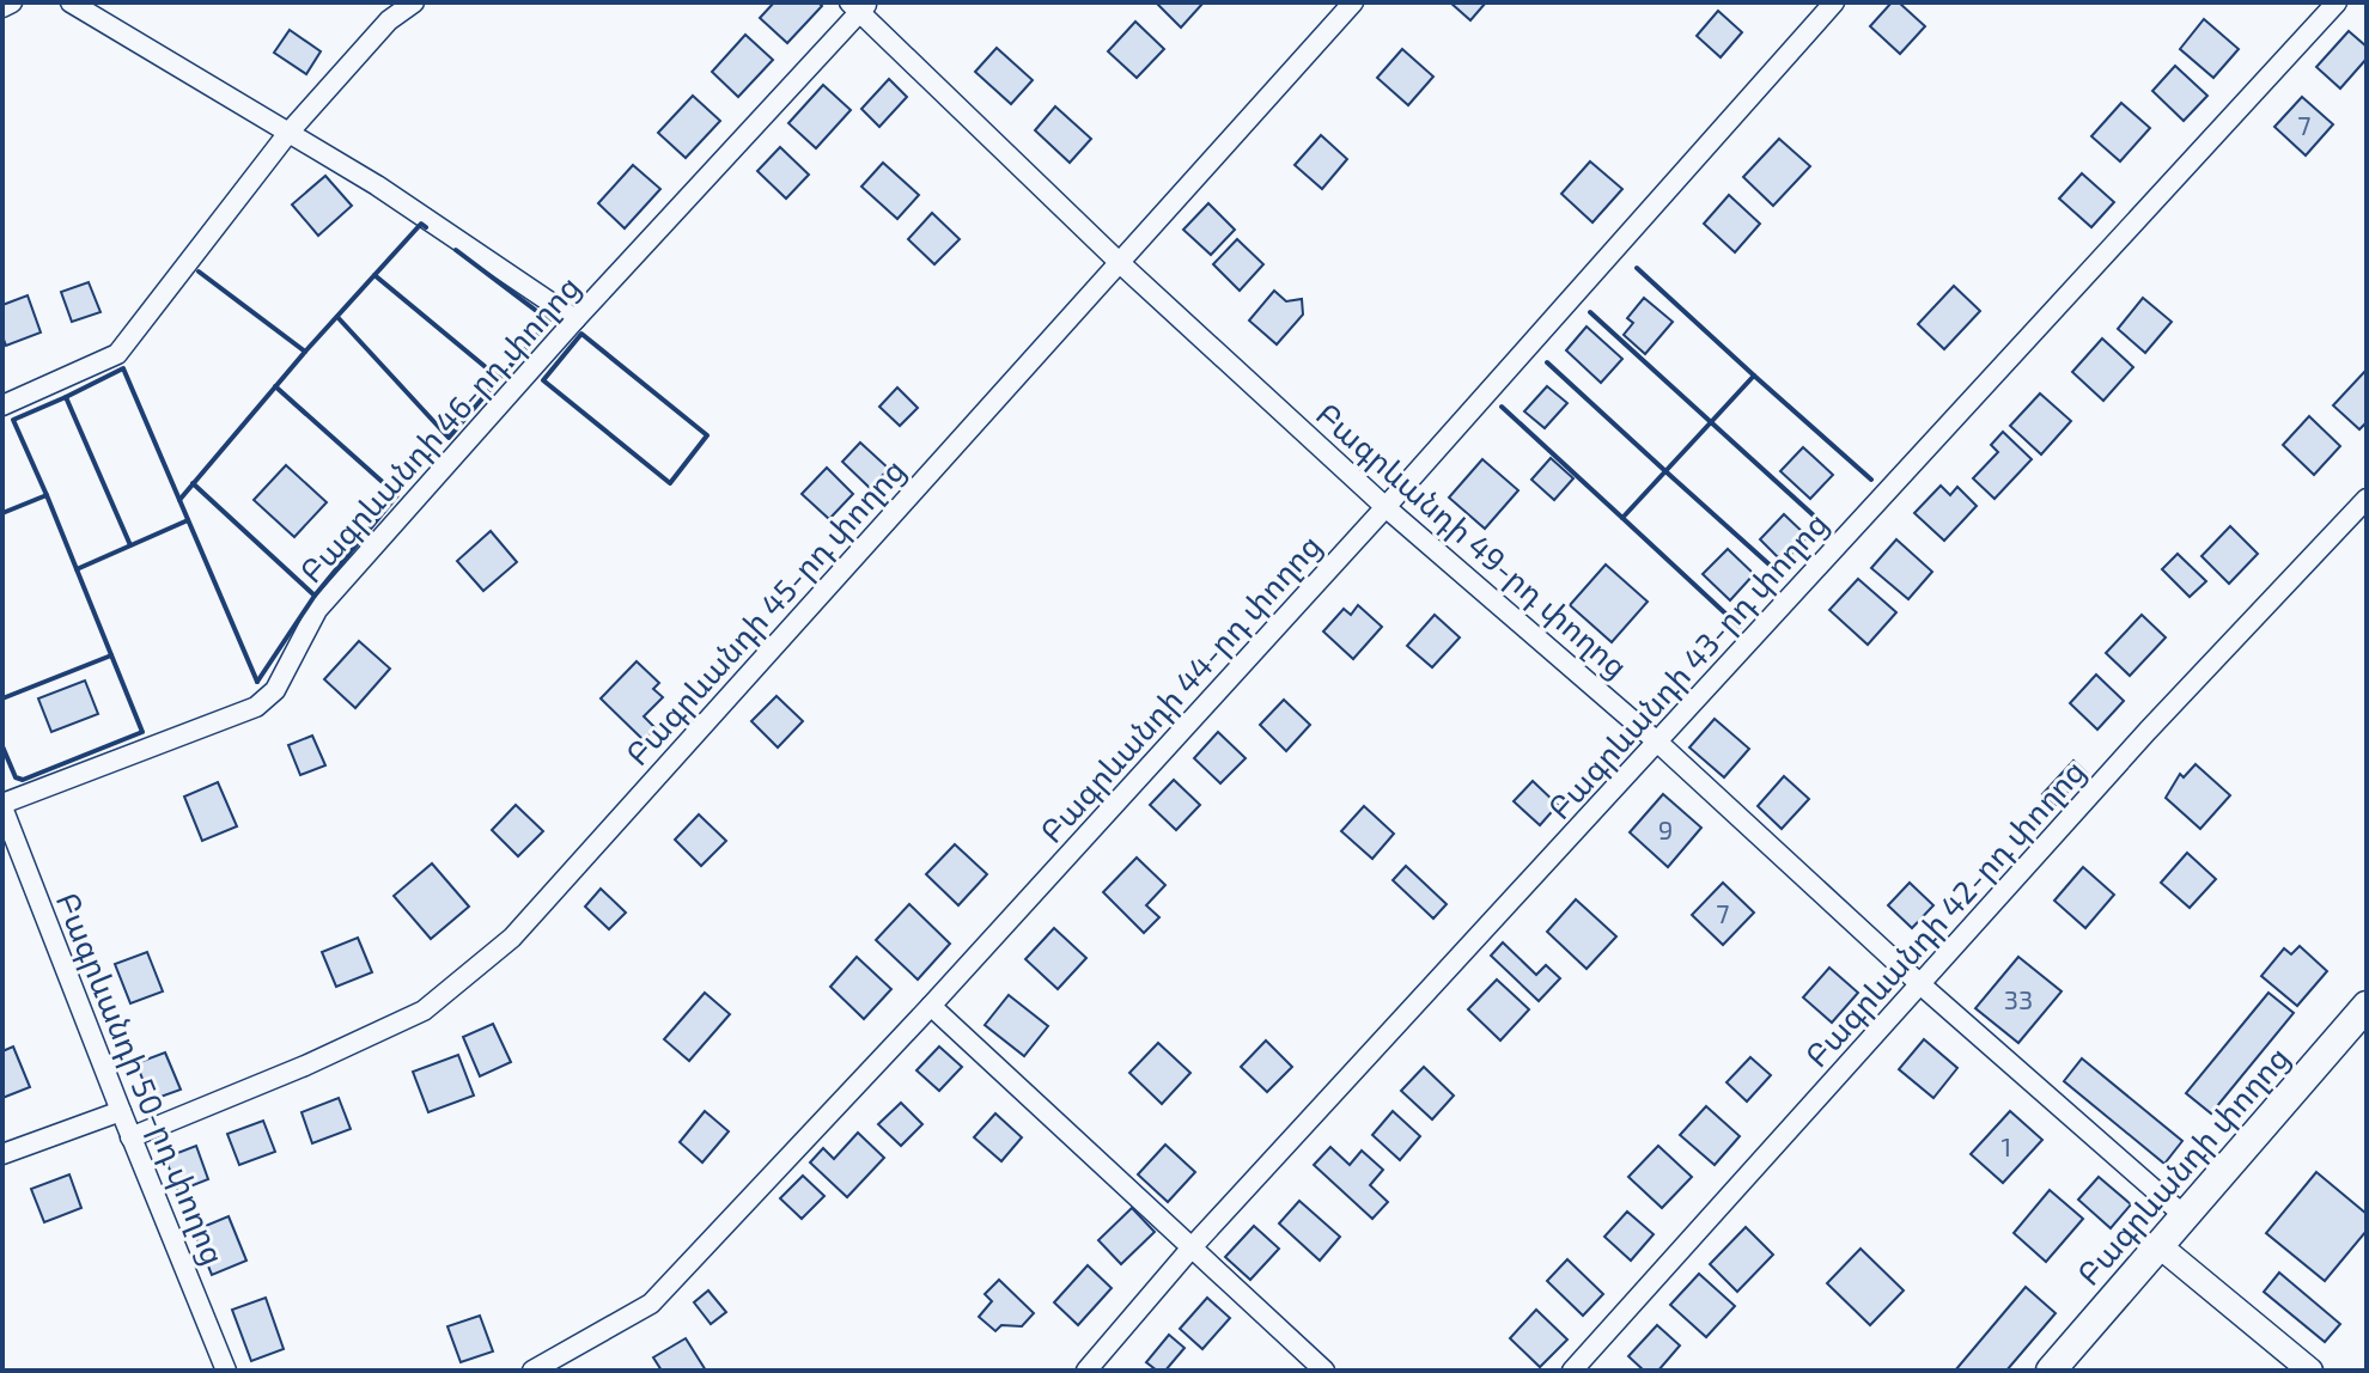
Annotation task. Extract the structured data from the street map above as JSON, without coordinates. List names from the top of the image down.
{
  "streets": {
    "main road": ["Բագրևանդի փողոց"],
    "street": [
      "Բագրևանդի 46-րդ փողոց",
      "Բագրևանդի 49-րդ փողոց",
      "Բագրևանդի 45-րդ փողոց",
      "Բագրևանդի 43-րդ փողոց",
      "Բագրևանդի 44-րդ փողոց",
      "Բագրևանդի 42-րդ փողոց",
      "Բագրևանդի 50-րդ փողոց"
    ]
  },
  "crossings": [
    ["Բագրևանդի 46-րդ փողոց", "Բագրևանդի 49-րդ փողոց"],
    ["Բագրևանդի 46-րդ փողոց", "Բագրևանդի 50-րդ փողոց"],
    ["Բագրևանդի 49-րդ փողոց", "Բագրևանդի 45-րդ փողոց"],
    ["Բագրևանդի 49-րդ փողոց", "Բագրևանդի 43-րդ փողոց"],
    ["Բագրևանդի 49-րդ փողոց", "Բագրևանդի 44-րդ փողոց"],
    ["Բագրևանդի 49-րդ փողոց", "Բագրևանդի 42-րդ փողոց"],
    ["Բագրևանդի 49-րդ փողոց", "Բագրևանդի փողոց"],
    ["Բագրևանդի 45-րդ փողոց", "Բագրևանդի 50-րդ փողոց"]
  ],
  "house_numbers": [
    "7",
    "9",
    "7",
    "33",
    "1"
  ]
}
